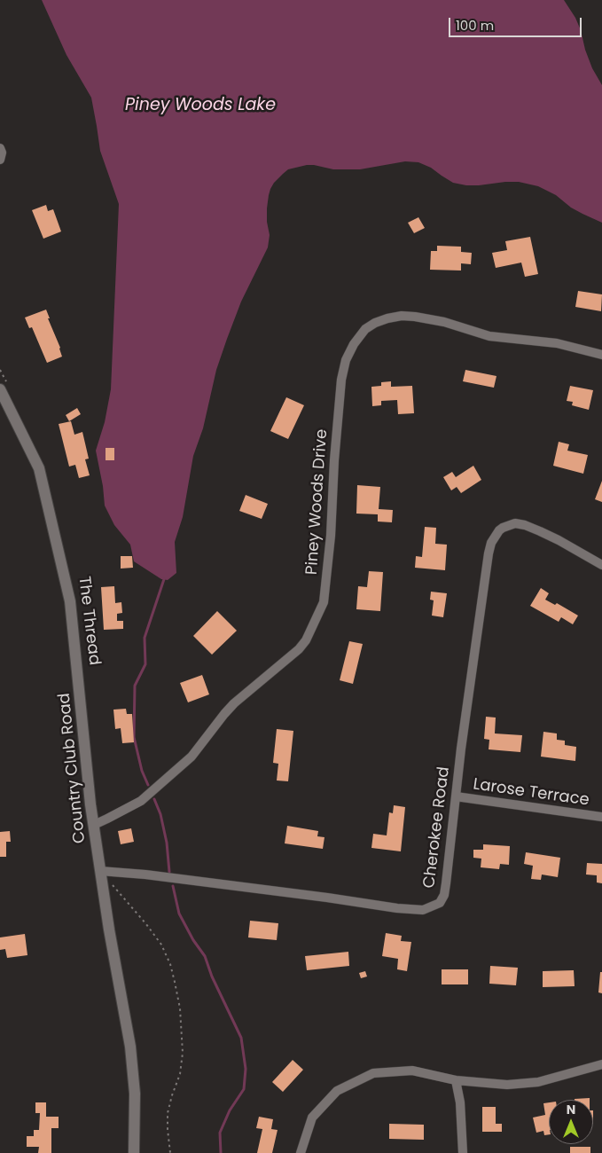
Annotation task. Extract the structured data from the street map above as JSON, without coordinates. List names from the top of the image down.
{
  "streets": {
    "street": [
      "Piney Woods Drive",
      "Country Club Road",
      "Larose Terrace",
      "Cherokee Road"
    ]
  },
  "crossings": [
    ["Piney Woods Drive", "Country Club Road"],
    ["Country Club Road", "Cherokee Road"],
    ["Larose Terrace", "Cherokee Road"]
  ],
  "water": ["Piney Woods Lake"],
  "scale_bar": "100 m",
  "north": "top"
}
